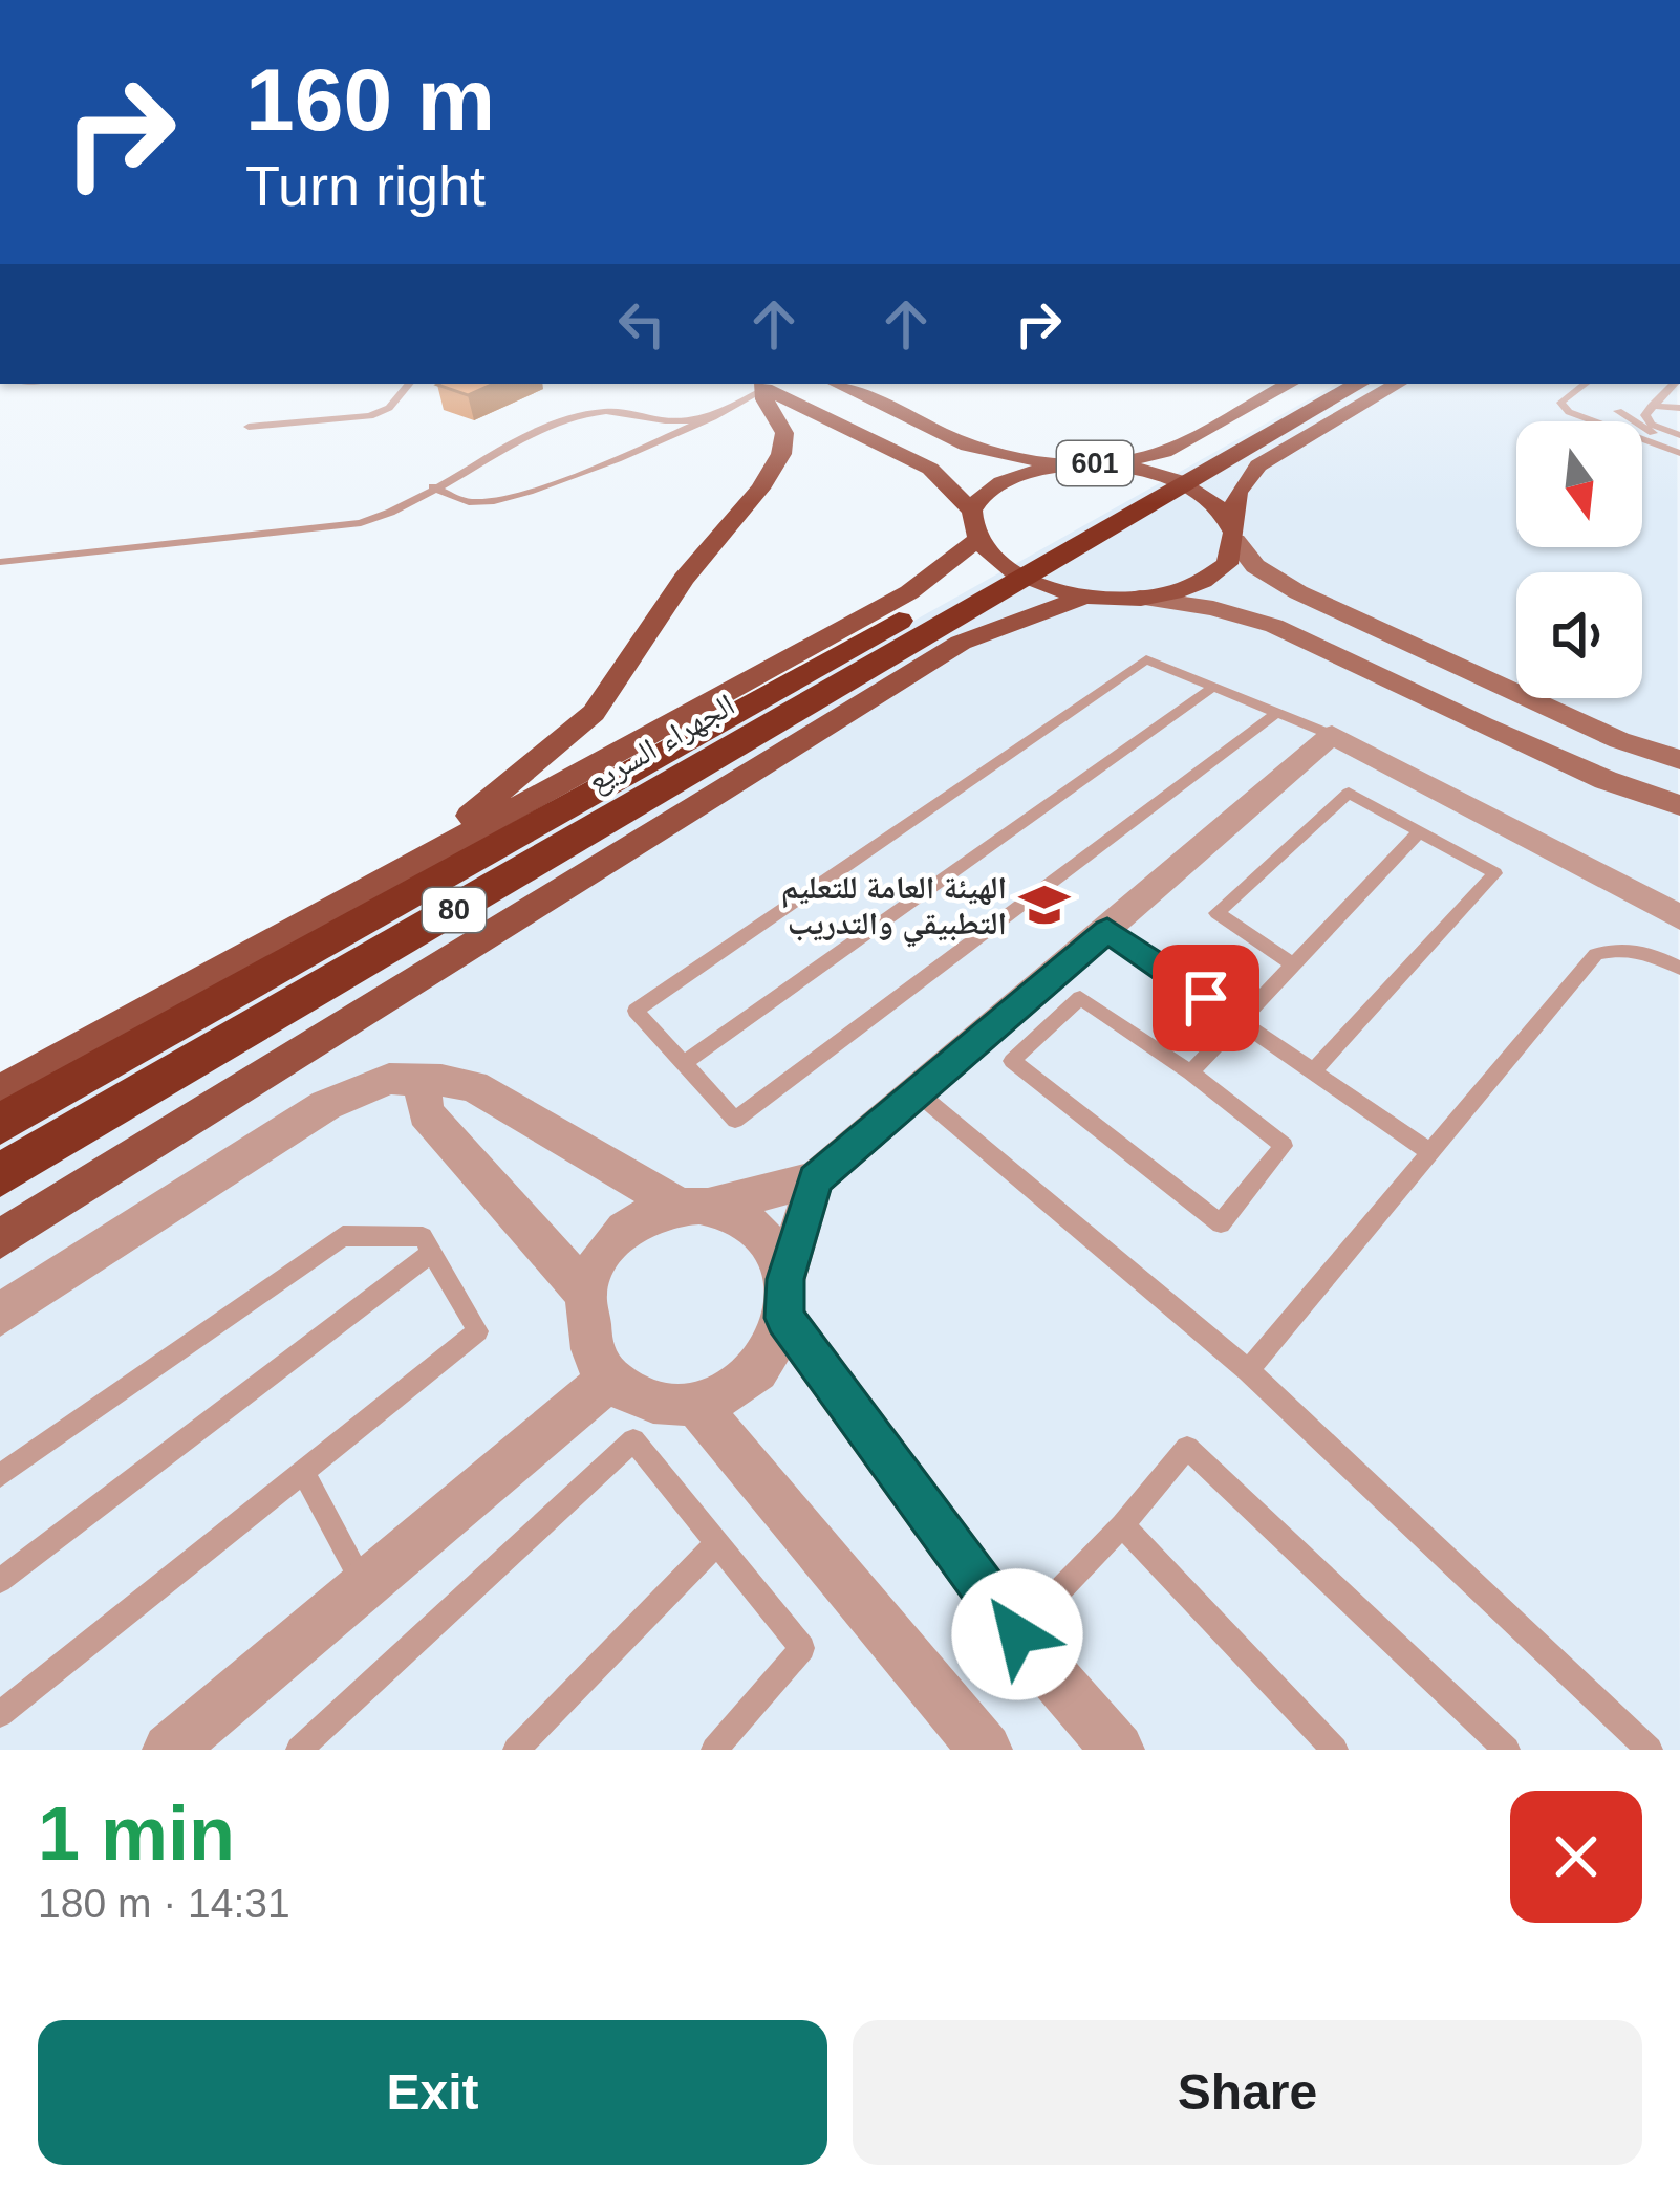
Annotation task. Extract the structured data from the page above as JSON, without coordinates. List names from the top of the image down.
{
  "streets": {
    "highway": ["الجهراء السريع", "80"],
    "main road": ["601"]
  },
  "crossings": [
    ["601", "الجهراء السريع"]
  ],
  "places": {
    "school or university": ["الهيئة العامة للتعليم التطبيقي والتدريب"]
  },
  "north": "bottom",
  "page": {
    "turn": ["160 m", "Turn right"],
    "heading": ["1 min", "180 m · 14:31"],
    "buttons": ["Exit", "Share"]
  }
}
